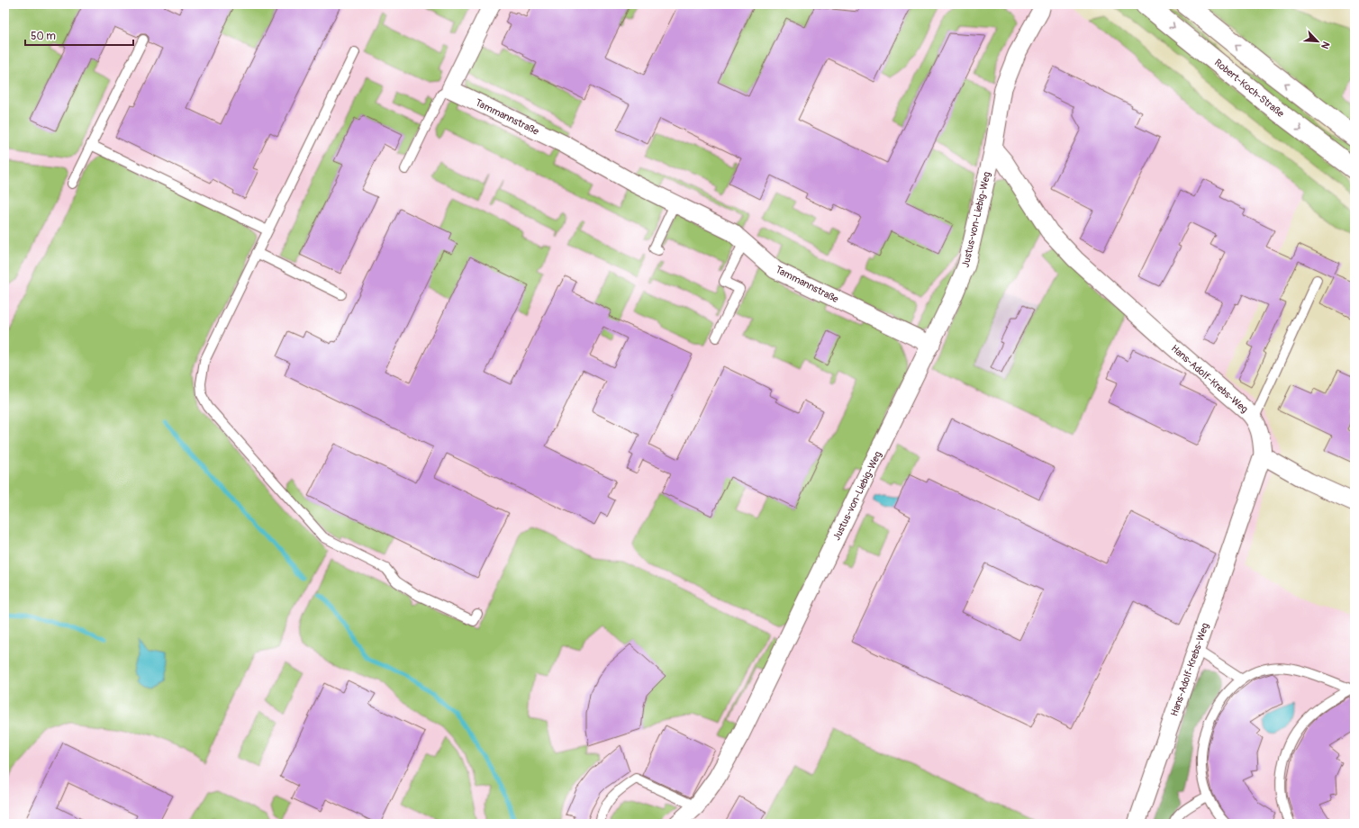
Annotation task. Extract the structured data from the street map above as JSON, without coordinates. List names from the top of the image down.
{
  "streets": {
    "street": [
      "Robert-Koch-Straße",
      "Tammannstraße",
      "Justus-von-Liebig-Weg",
      "Hans-Adolf-Krebs-Weg"
    ]
  },
  "crossings": [
    ["Tammannstraße", "Justus-von-Liebig-Weg"],
    ["Justus-von-Liebig-Weg", "Hans-Adolf-Krebs-Weg"]
  ],
  "scale_bar": "50 m",
  "north": "bottom right"
}
